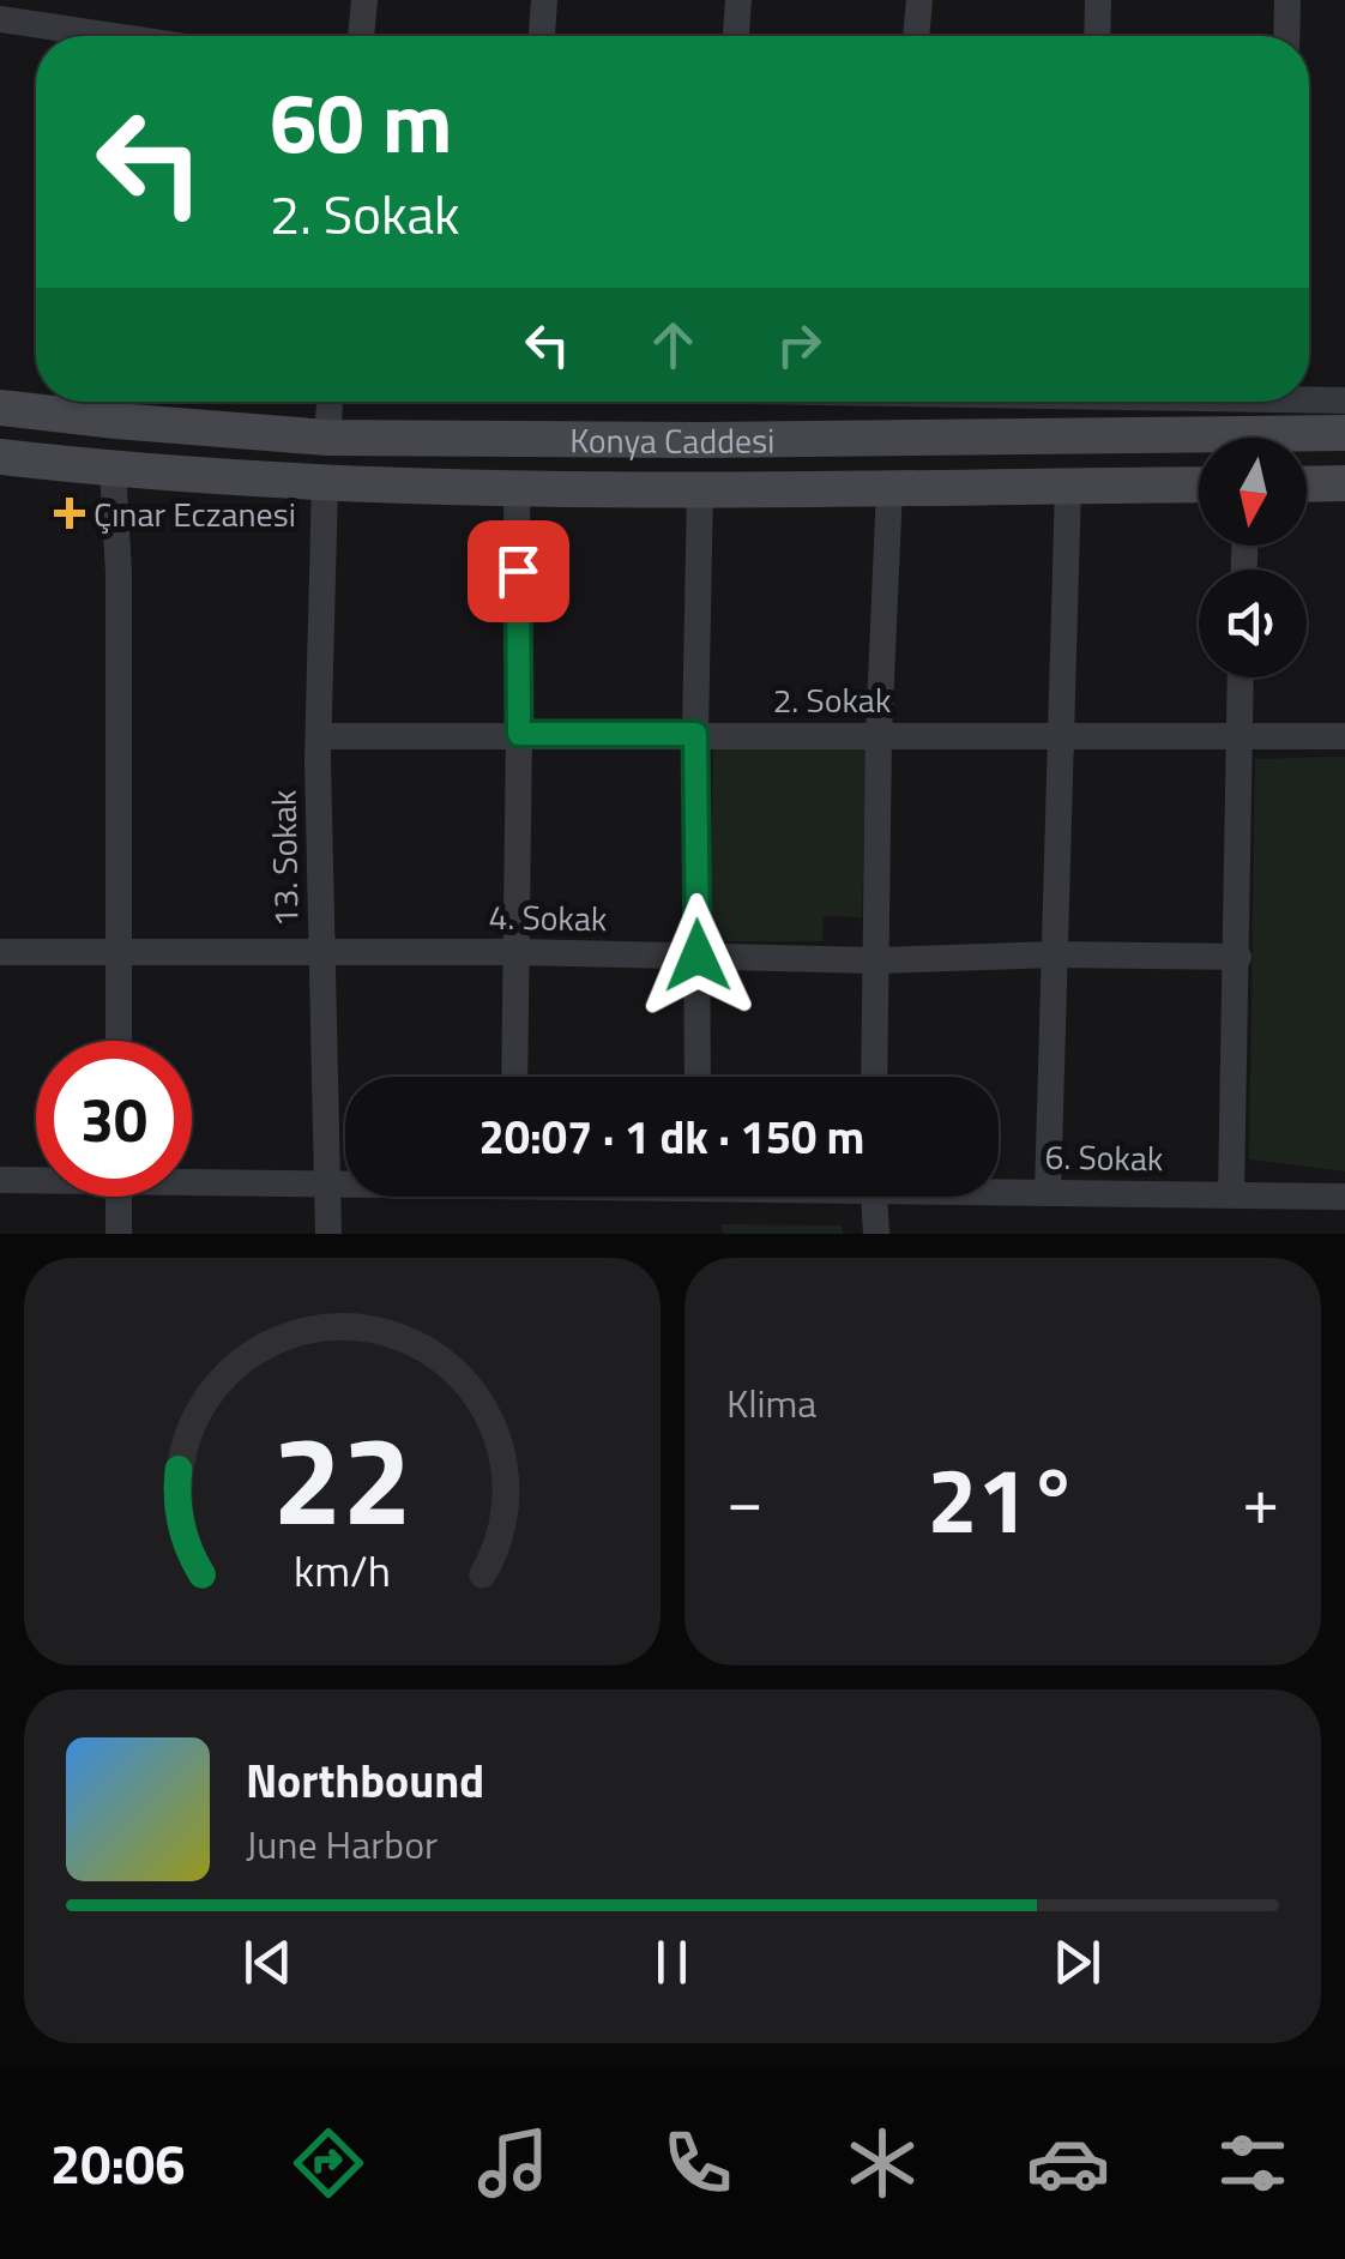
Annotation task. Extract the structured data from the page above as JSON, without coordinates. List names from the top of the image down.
{
  "streets": {
    "main road": ["Konya Caddesi"],
    "street": [
      "2. Sokak",
      "13. Sokak",
      "4. Sokak",
      "6. Sokak"
    ]
  },
  "crossings": [
    ["Konya Caddesi", "13. Sokak"],
    ["2. Sokak", "13. Sokak"],
    ["13. Sokak", "4. Sokak"],
    ["13. Sokak", "6. Sokak"]
  ],
  "places": {
    "health": ["Çınar Eczanesi"]
  },
  "north": "bottom",
  "page": {
    "turn": ["60 m", "2. Sokak"],
    "limit": "30",
    "trip": "20:07 · 1 dk · 150 m",
    "tile": "Klima",
    "heat": ["−", "21°", "+"],
    "song": ["Northbound", "June Harbor"],
    "tabs": "20:06",
    "gauge": ["22", "km/h"]
  }
}
